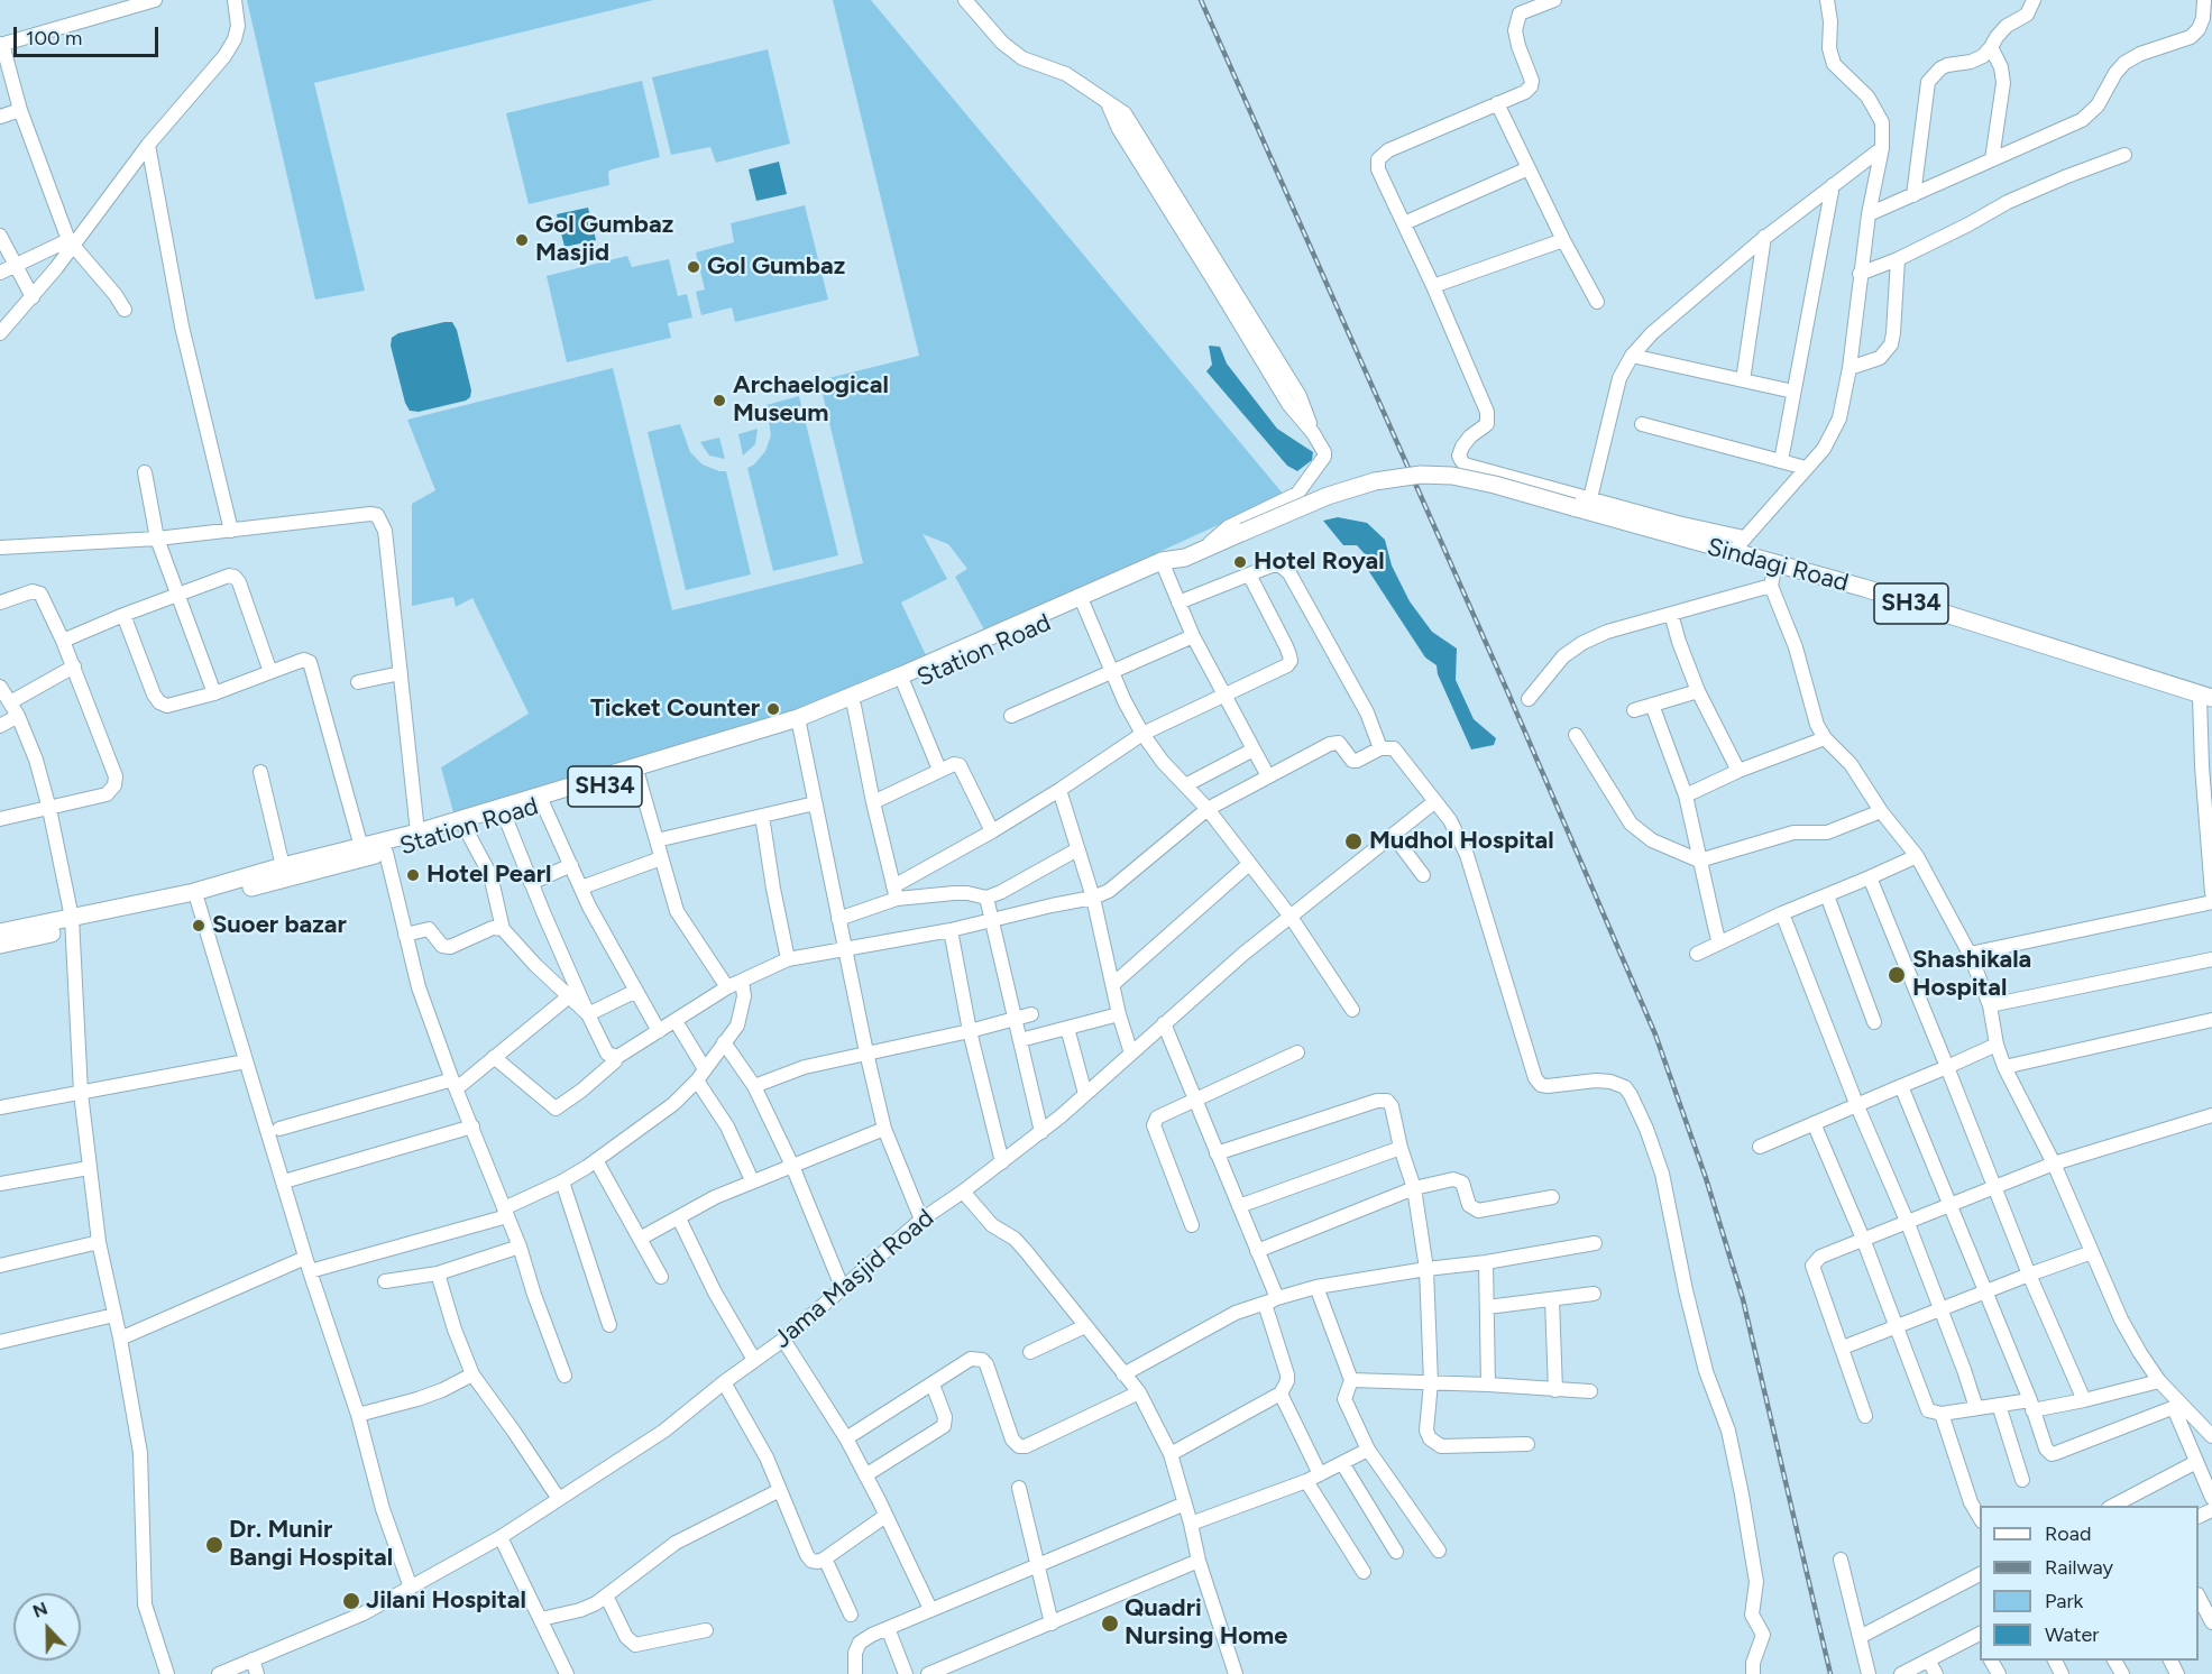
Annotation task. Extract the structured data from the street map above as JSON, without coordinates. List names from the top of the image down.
{
  "streets": {
    "main road": ["Sindagi Road", "SH34", "Station Road"],
    "street": ["Jama Masjid Road"]
  },
  "crossings": [
    ["Sindagi Road", "Station Road"]
  ],
  "places": [
    "Gol Gumbaz Masjid",
    "Gol Gumbaz",
    "Archaelogical Museum",
    "Hotel Royal",
    "Ticket Counter",
    "Mudhol Hospital",
    "Hotel Pearl",
    "Suoer bazar",
    "Shashikala Hospital",
    "Dr. Munir Bangi Hospital",
    "Jilani Hospital",
    "Quadri Nursing Home"
  ],
  "legend": [
    "Road",
    "Railway",
    "Park",
    "Water"
  ],
  "scale_bar": "100 m",
  "north": "top"
}
